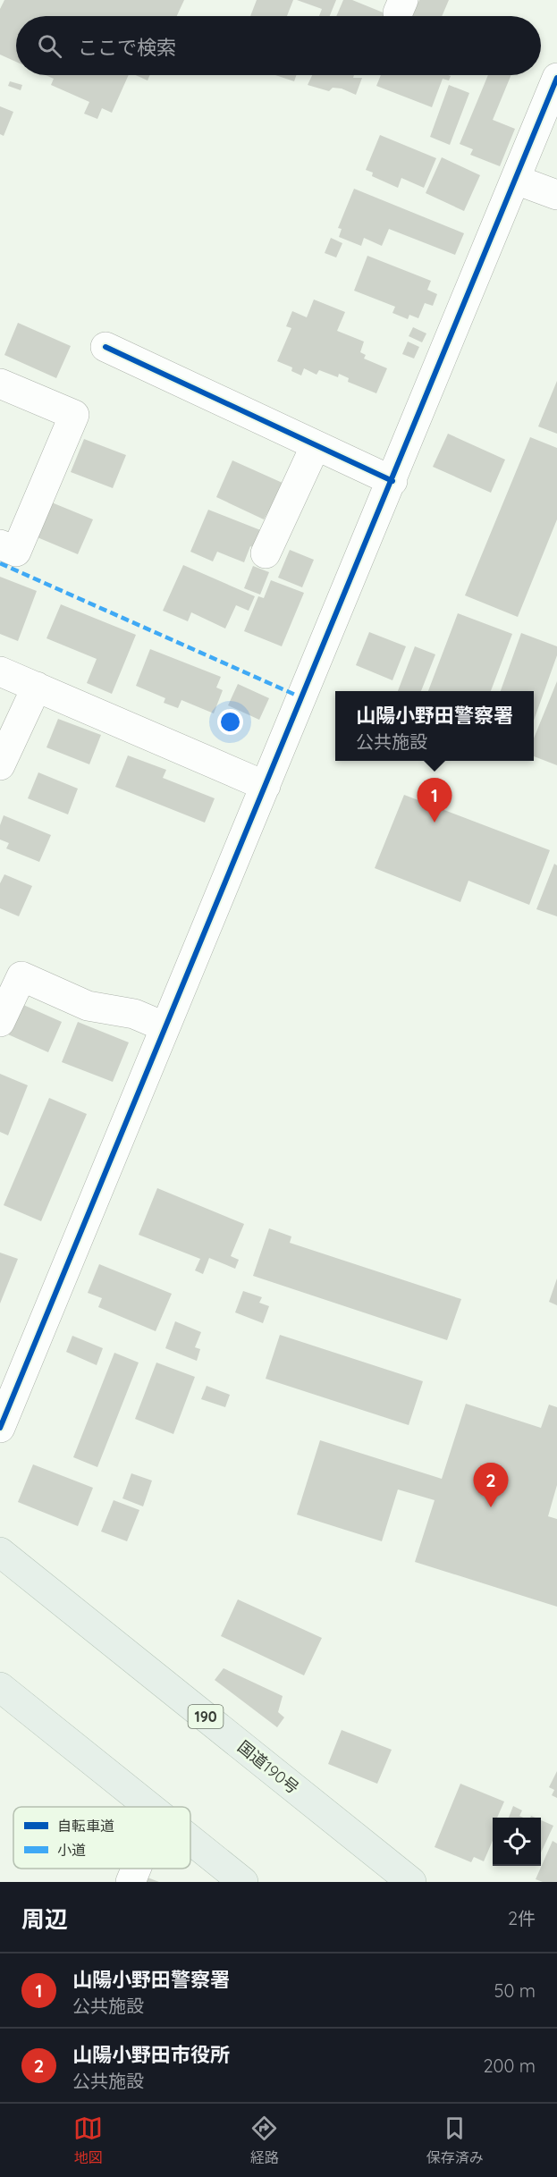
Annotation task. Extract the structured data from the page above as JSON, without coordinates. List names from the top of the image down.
{
  "streets": {
    "highway": ["190", "国道190号"]
  },
  "legend": ["自転車道", "小道"],
  "page": {
    "search": "ここで検索",
    "popup": ["山陽小野田警察署", "公共施設"],
    "pins": ["1", "2"],
    "heading": ["周辺", "2件"],
    "list": [
      {
        "mark": "1",
        "name": "山陽小野田警察署",
        "note": "公共施設",
        "value": "50 m"
      },
      {
        "mark": "2",
        "name": "山陽小野田市役所",
        "note": "公共施設",
        "value": "200 m"
      }
    ],
    "nav": ["地図", "経路", "保存済み"]
  }
}
